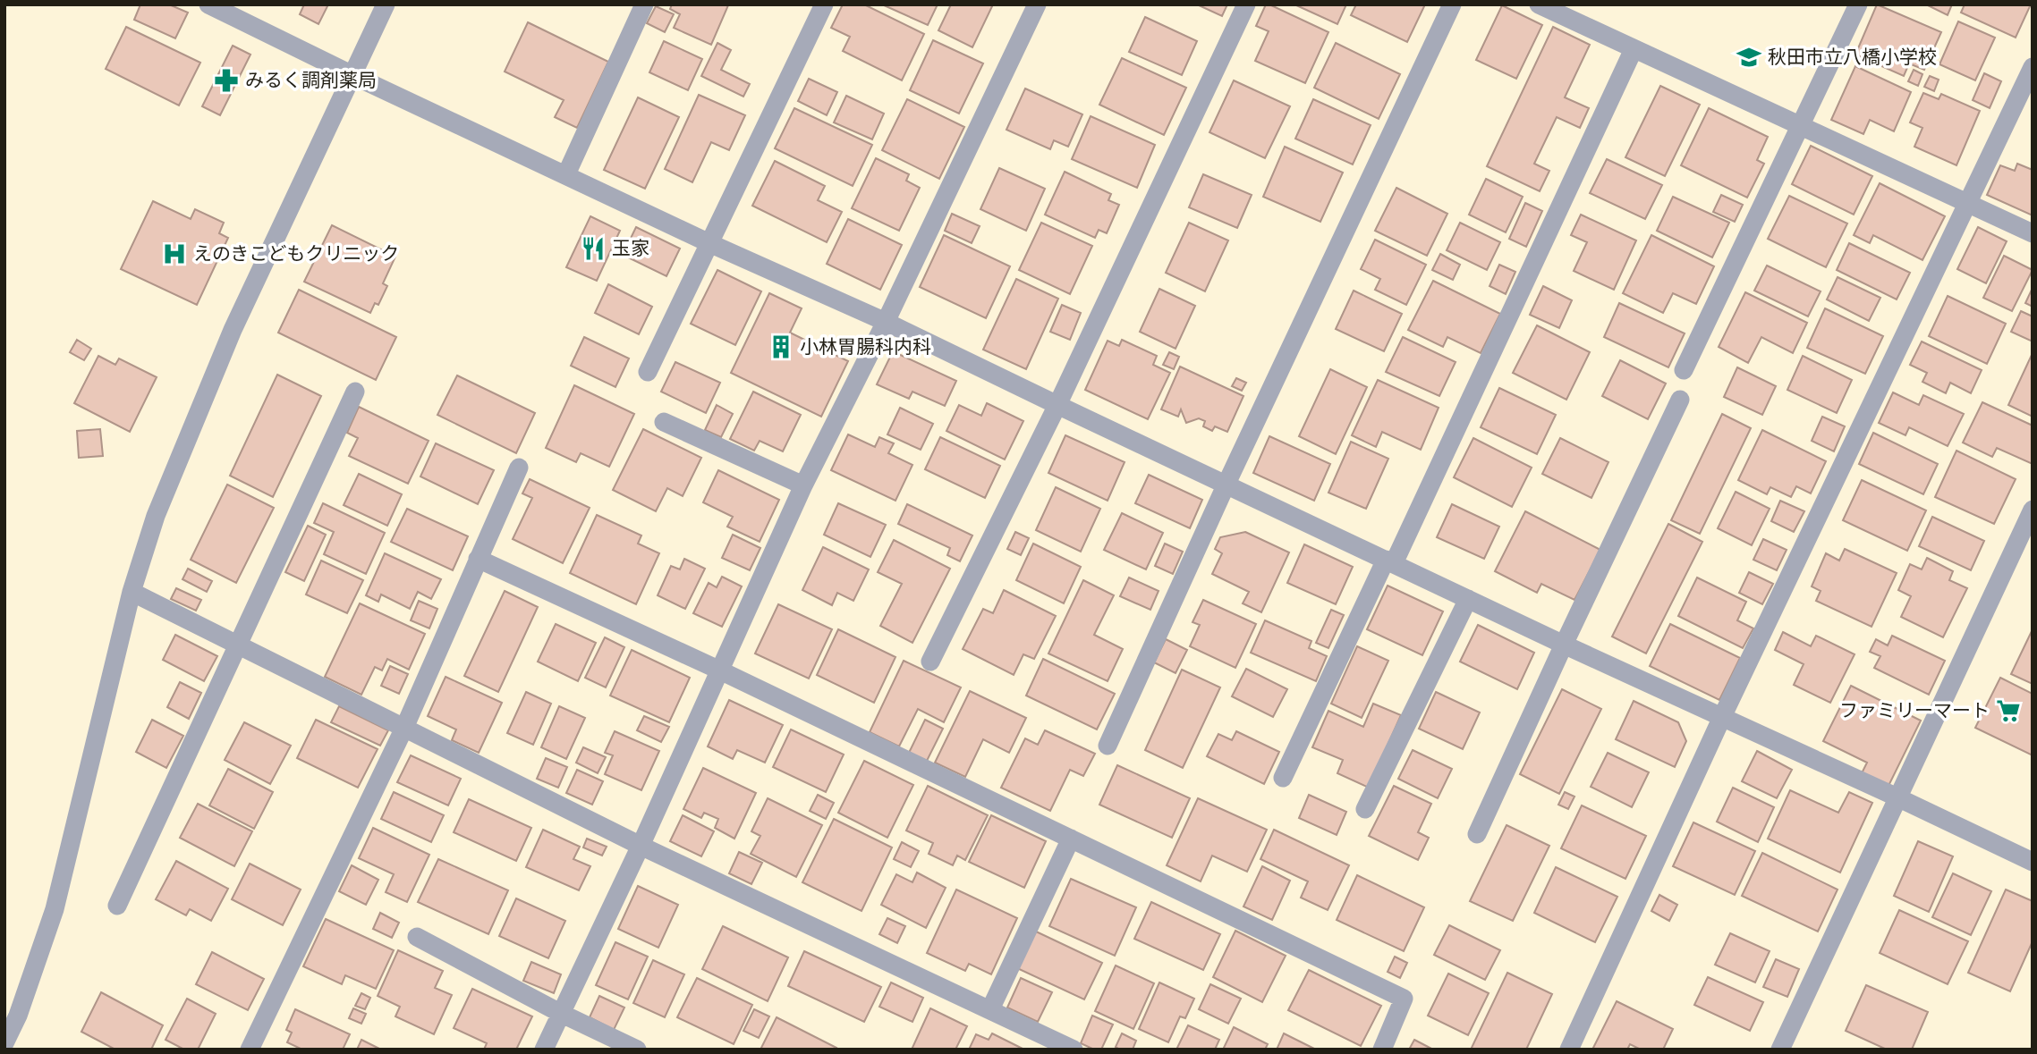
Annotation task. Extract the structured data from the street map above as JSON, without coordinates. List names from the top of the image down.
{
  "places": {
    "school or university": ["秋田市立八橋小学校"],
    "pharmacy": ["みるく調剤薬局"],
    "restaurant": ["玉家"],
    "hospital": ["えのきこどもクリニック"],
    "building": ["小林胃腸科内科"],
    "supermarket": ["ファミリーマート"]
  }
}
